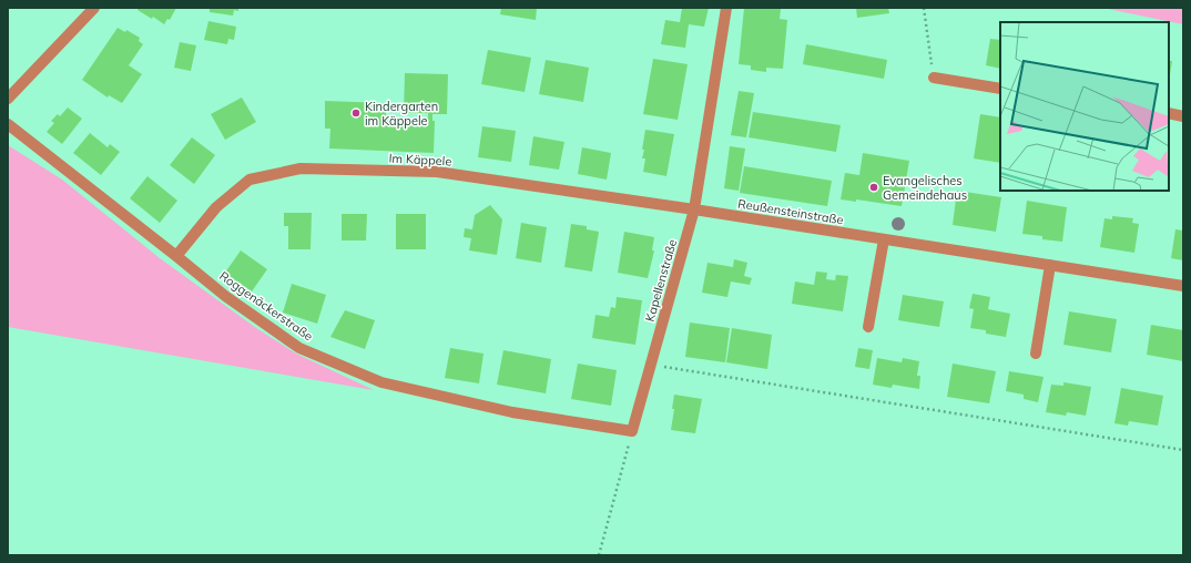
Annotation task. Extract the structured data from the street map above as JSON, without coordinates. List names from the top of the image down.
{
  "streets": {
    "street": [
      "Im Käppele",
      "Reußensteinstraße",
      "Kapellenstraße",
      "Roggenäckerstraße"
    ]
  },
  "crossings": [
    ["Im Käppele", "Reußensteinstraße"],
    ["Im Käppele", "Kapellenstraße"],
    ["Im Käppele", "Roggenäckerstraße"],
    ["Reußensteinstraße", "Kapellenstraße"],
    ["Kapellenstraße", "Roggenäckerstraße"]
  ],
  "places": ["Kindergarten im Käppele", "Evangelisches Gemeindehaus"]
}
